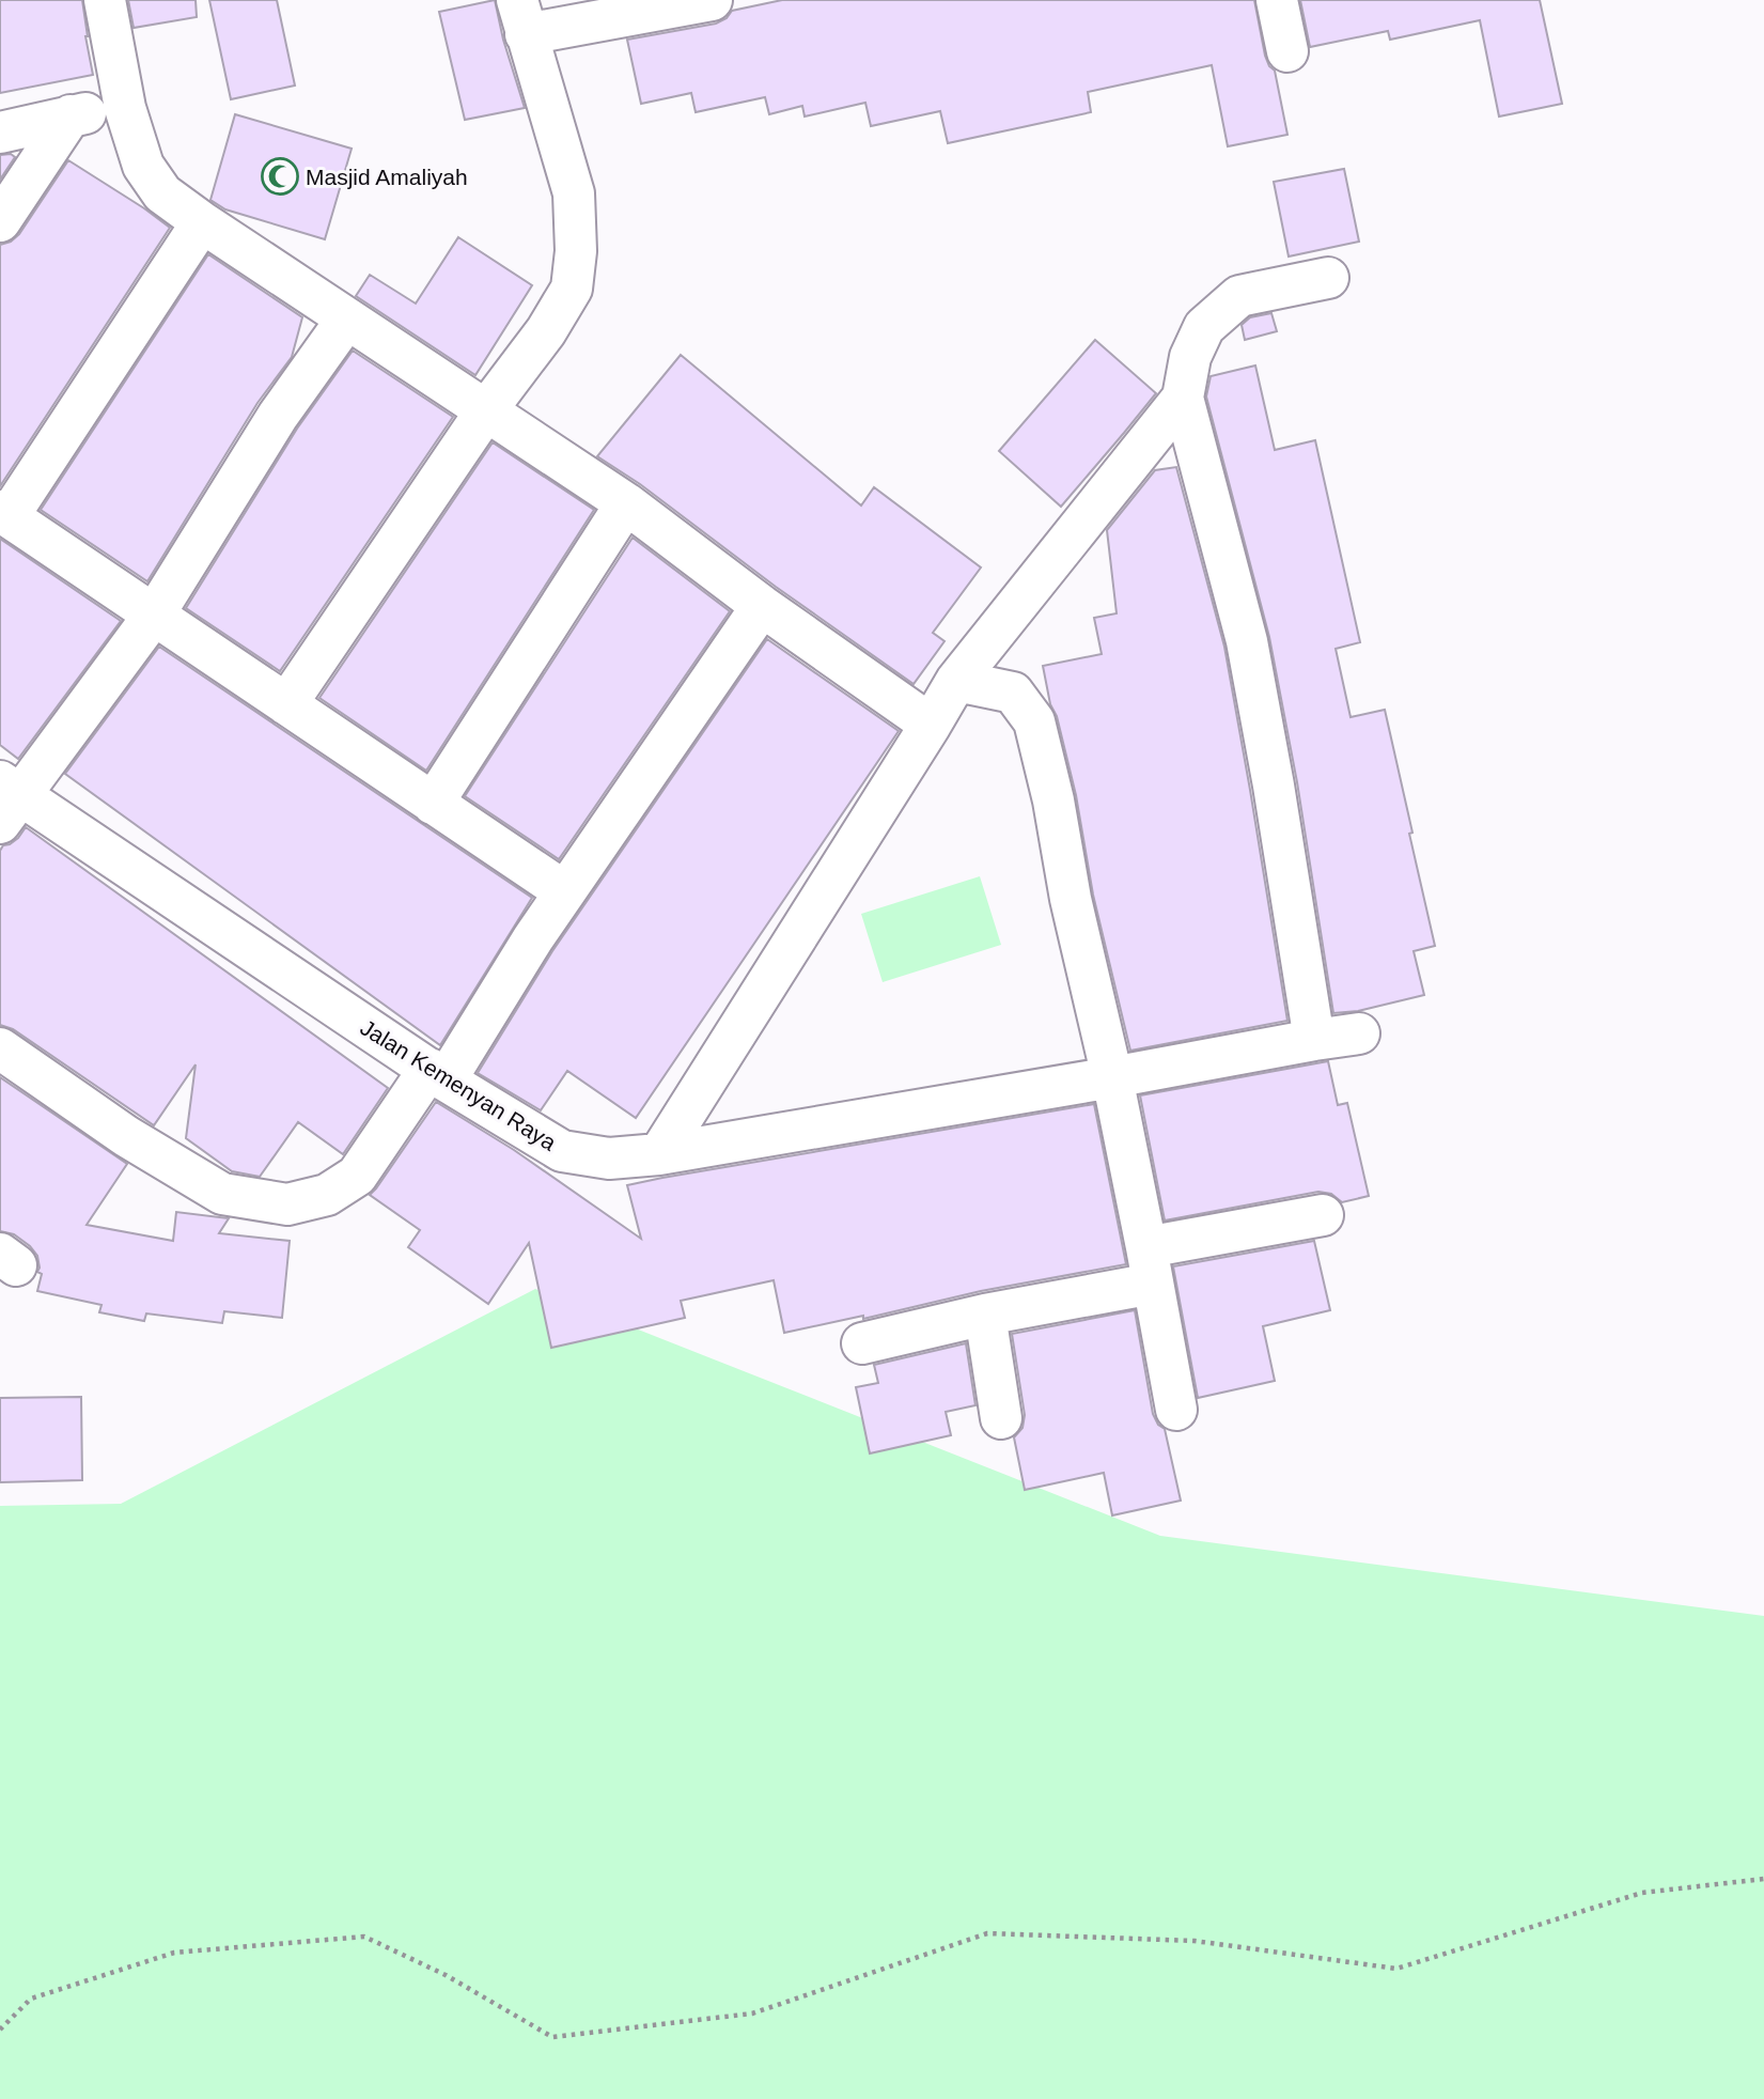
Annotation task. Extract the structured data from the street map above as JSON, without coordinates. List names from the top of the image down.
{
  "streets": {
    "street": ["Jalan Kemenyan Raya"]
  },
  "places": {
    "mosque": ["Masjid Amaliyah"]
  }
}
